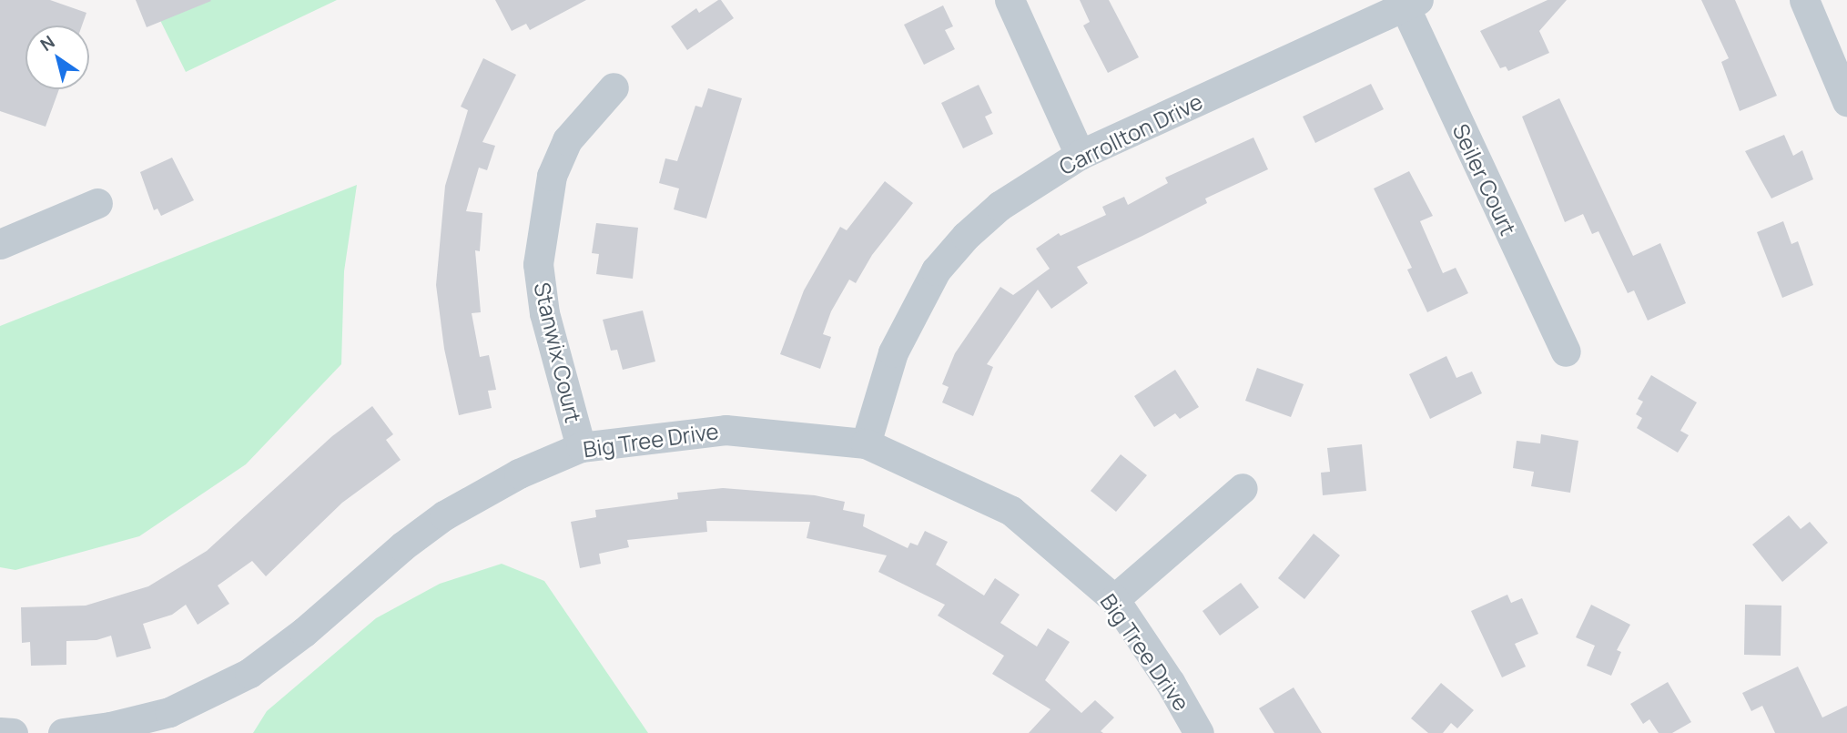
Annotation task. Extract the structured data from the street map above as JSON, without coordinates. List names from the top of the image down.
{
  "streets": {
    "street": [
      "Carrollton Drive",
      "Seiler Court",
      "Stanwix Court",
      "Big Tree Drive"
    ]
  },
  "crossings": [
    ["Carrollton Drive", "Seiler Court"],
    ["Carrollton Drive", "Big Tree Drive"],
    ["Stanwix Court", "Big Tree Drive"]
  ],
  "north": "top left"
}
